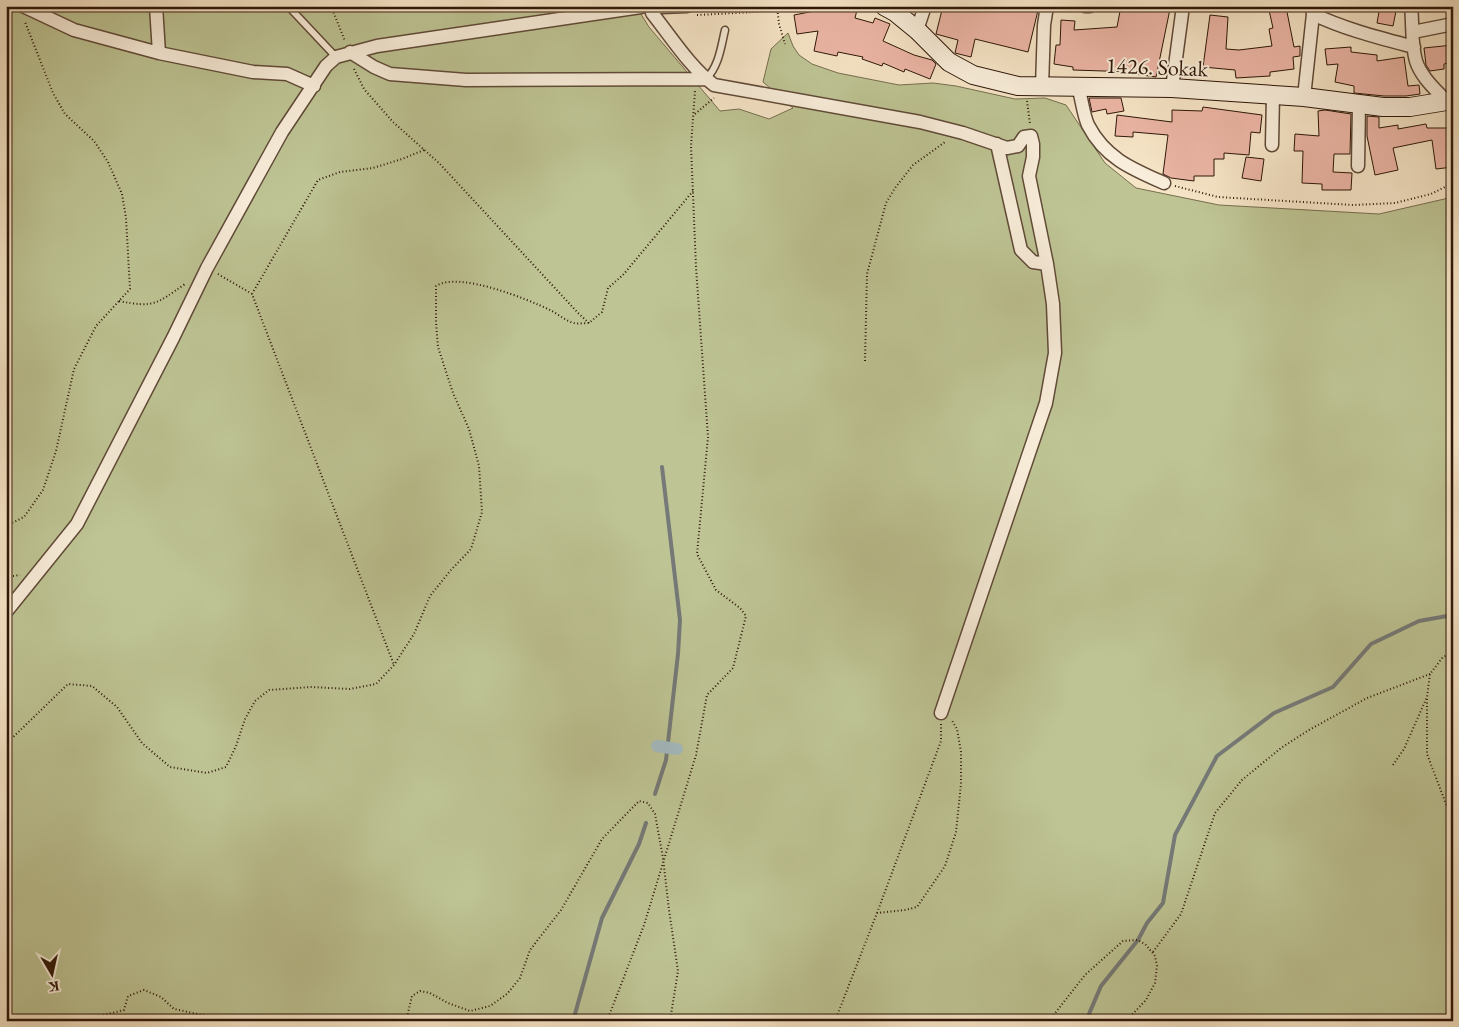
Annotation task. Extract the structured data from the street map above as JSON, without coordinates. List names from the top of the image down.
{
  "streets": {
    "main road": ["1426. Sokak"]
  },
  "north": "bottom"
}
